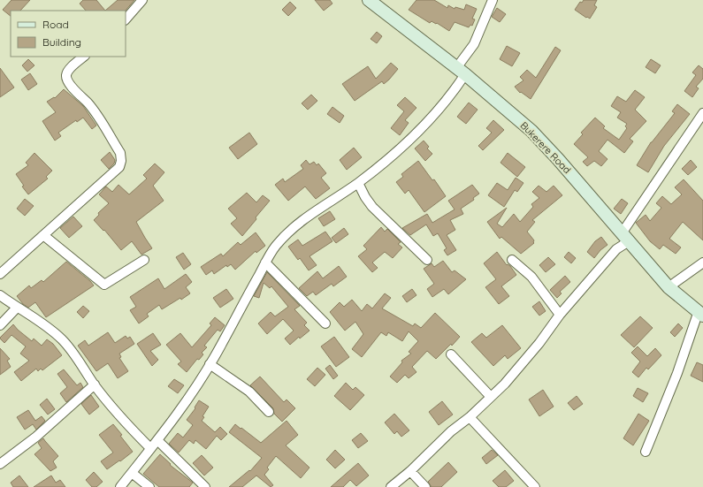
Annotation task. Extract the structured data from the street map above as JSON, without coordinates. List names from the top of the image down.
{
  "streets": {
    "main road": ["Bukerere Road"]
  },
  "legend": ["Road", "Building"]
}
